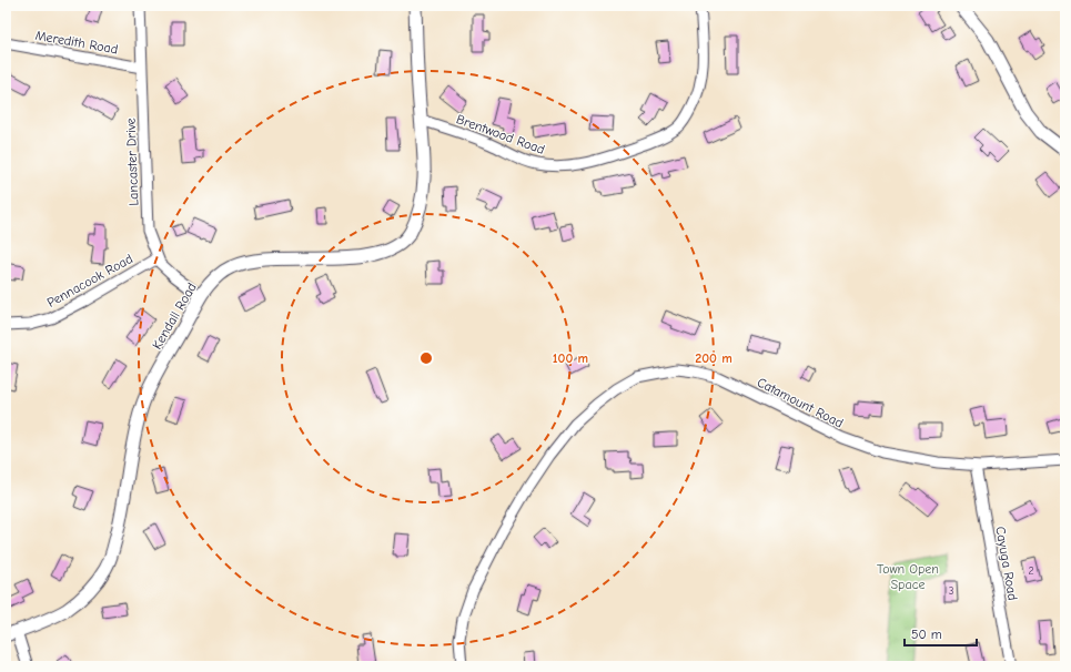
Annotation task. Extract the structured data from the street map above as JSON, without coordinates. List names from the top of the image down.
{
  "streets": {
    "street": [
      "Meredith Road",
      "Brentwood Road",
      "Lancaster Drive",
      "Pennacook Road",
      "Kendall Road",
      "Catamount Road",
      "Cayuga Road"
    ]
  },
  "crossings": [
    ["Meredith Road", "Lancaster Drive"],
    ["Brentwood Road", "Kendall Road"],
    ["Lancaster Drive", "Pennacook Road"],
    ["Lancaster Drive", "Kendall Road"],
    ["Catamount Road", "Cayuga Road"]
  ],
  "parks": ["Town Open Space"],
  "house_numbers": ["2", "3"],
  "scale_bar": "50 m",
  "rings": ["100 m", "200 m"]
}
